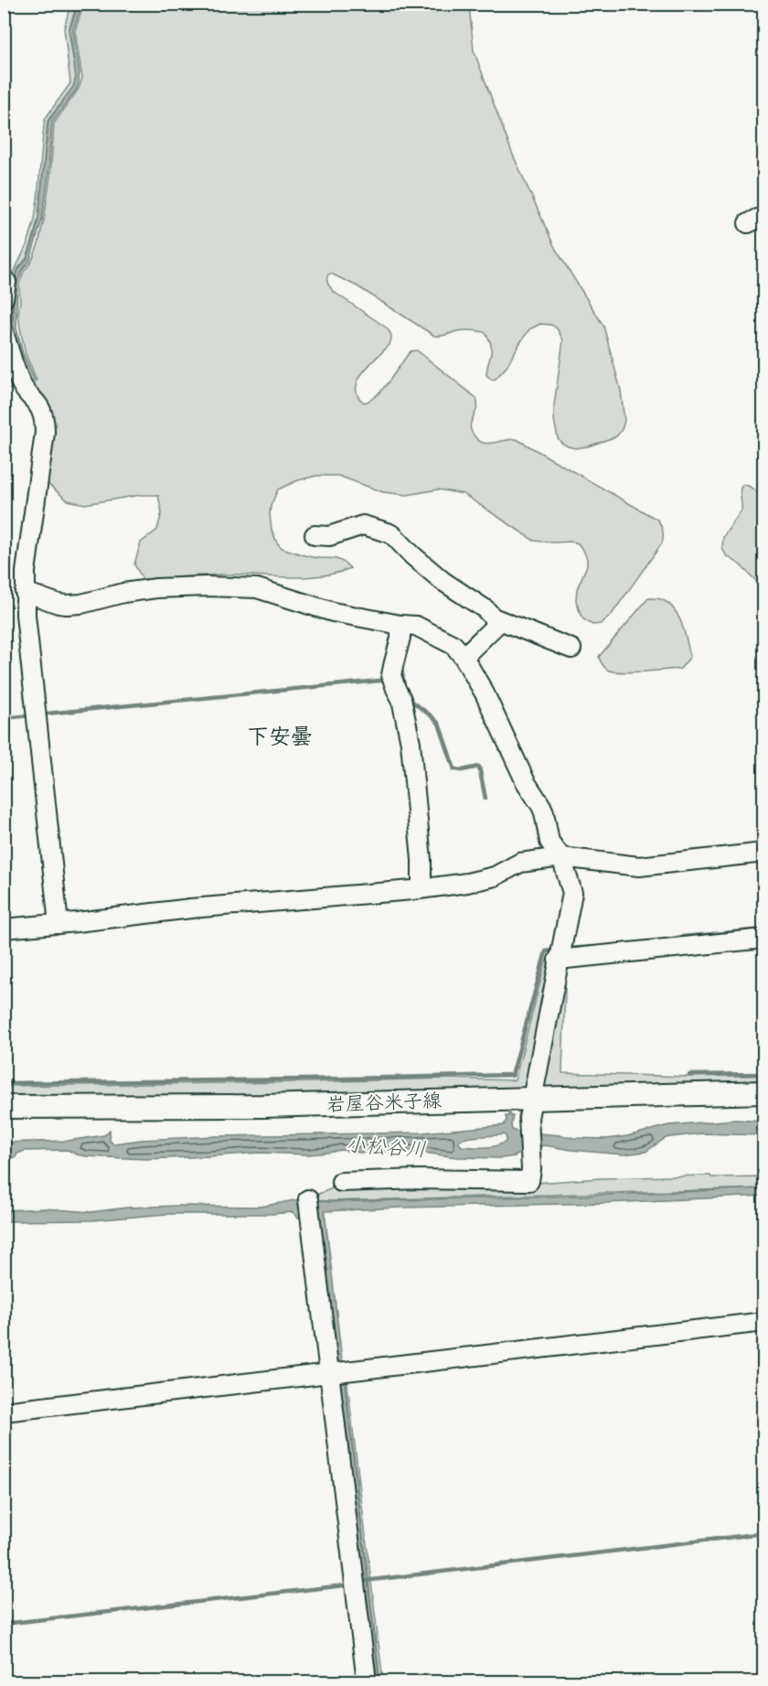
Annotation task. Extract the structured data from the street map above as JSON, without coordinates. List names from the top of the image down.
{
  "streets": {
    "main road": ["岩屋谷米子線"]
  },
  "districts": ["下安曇"],
  "water": ["小松谷川"]
}
